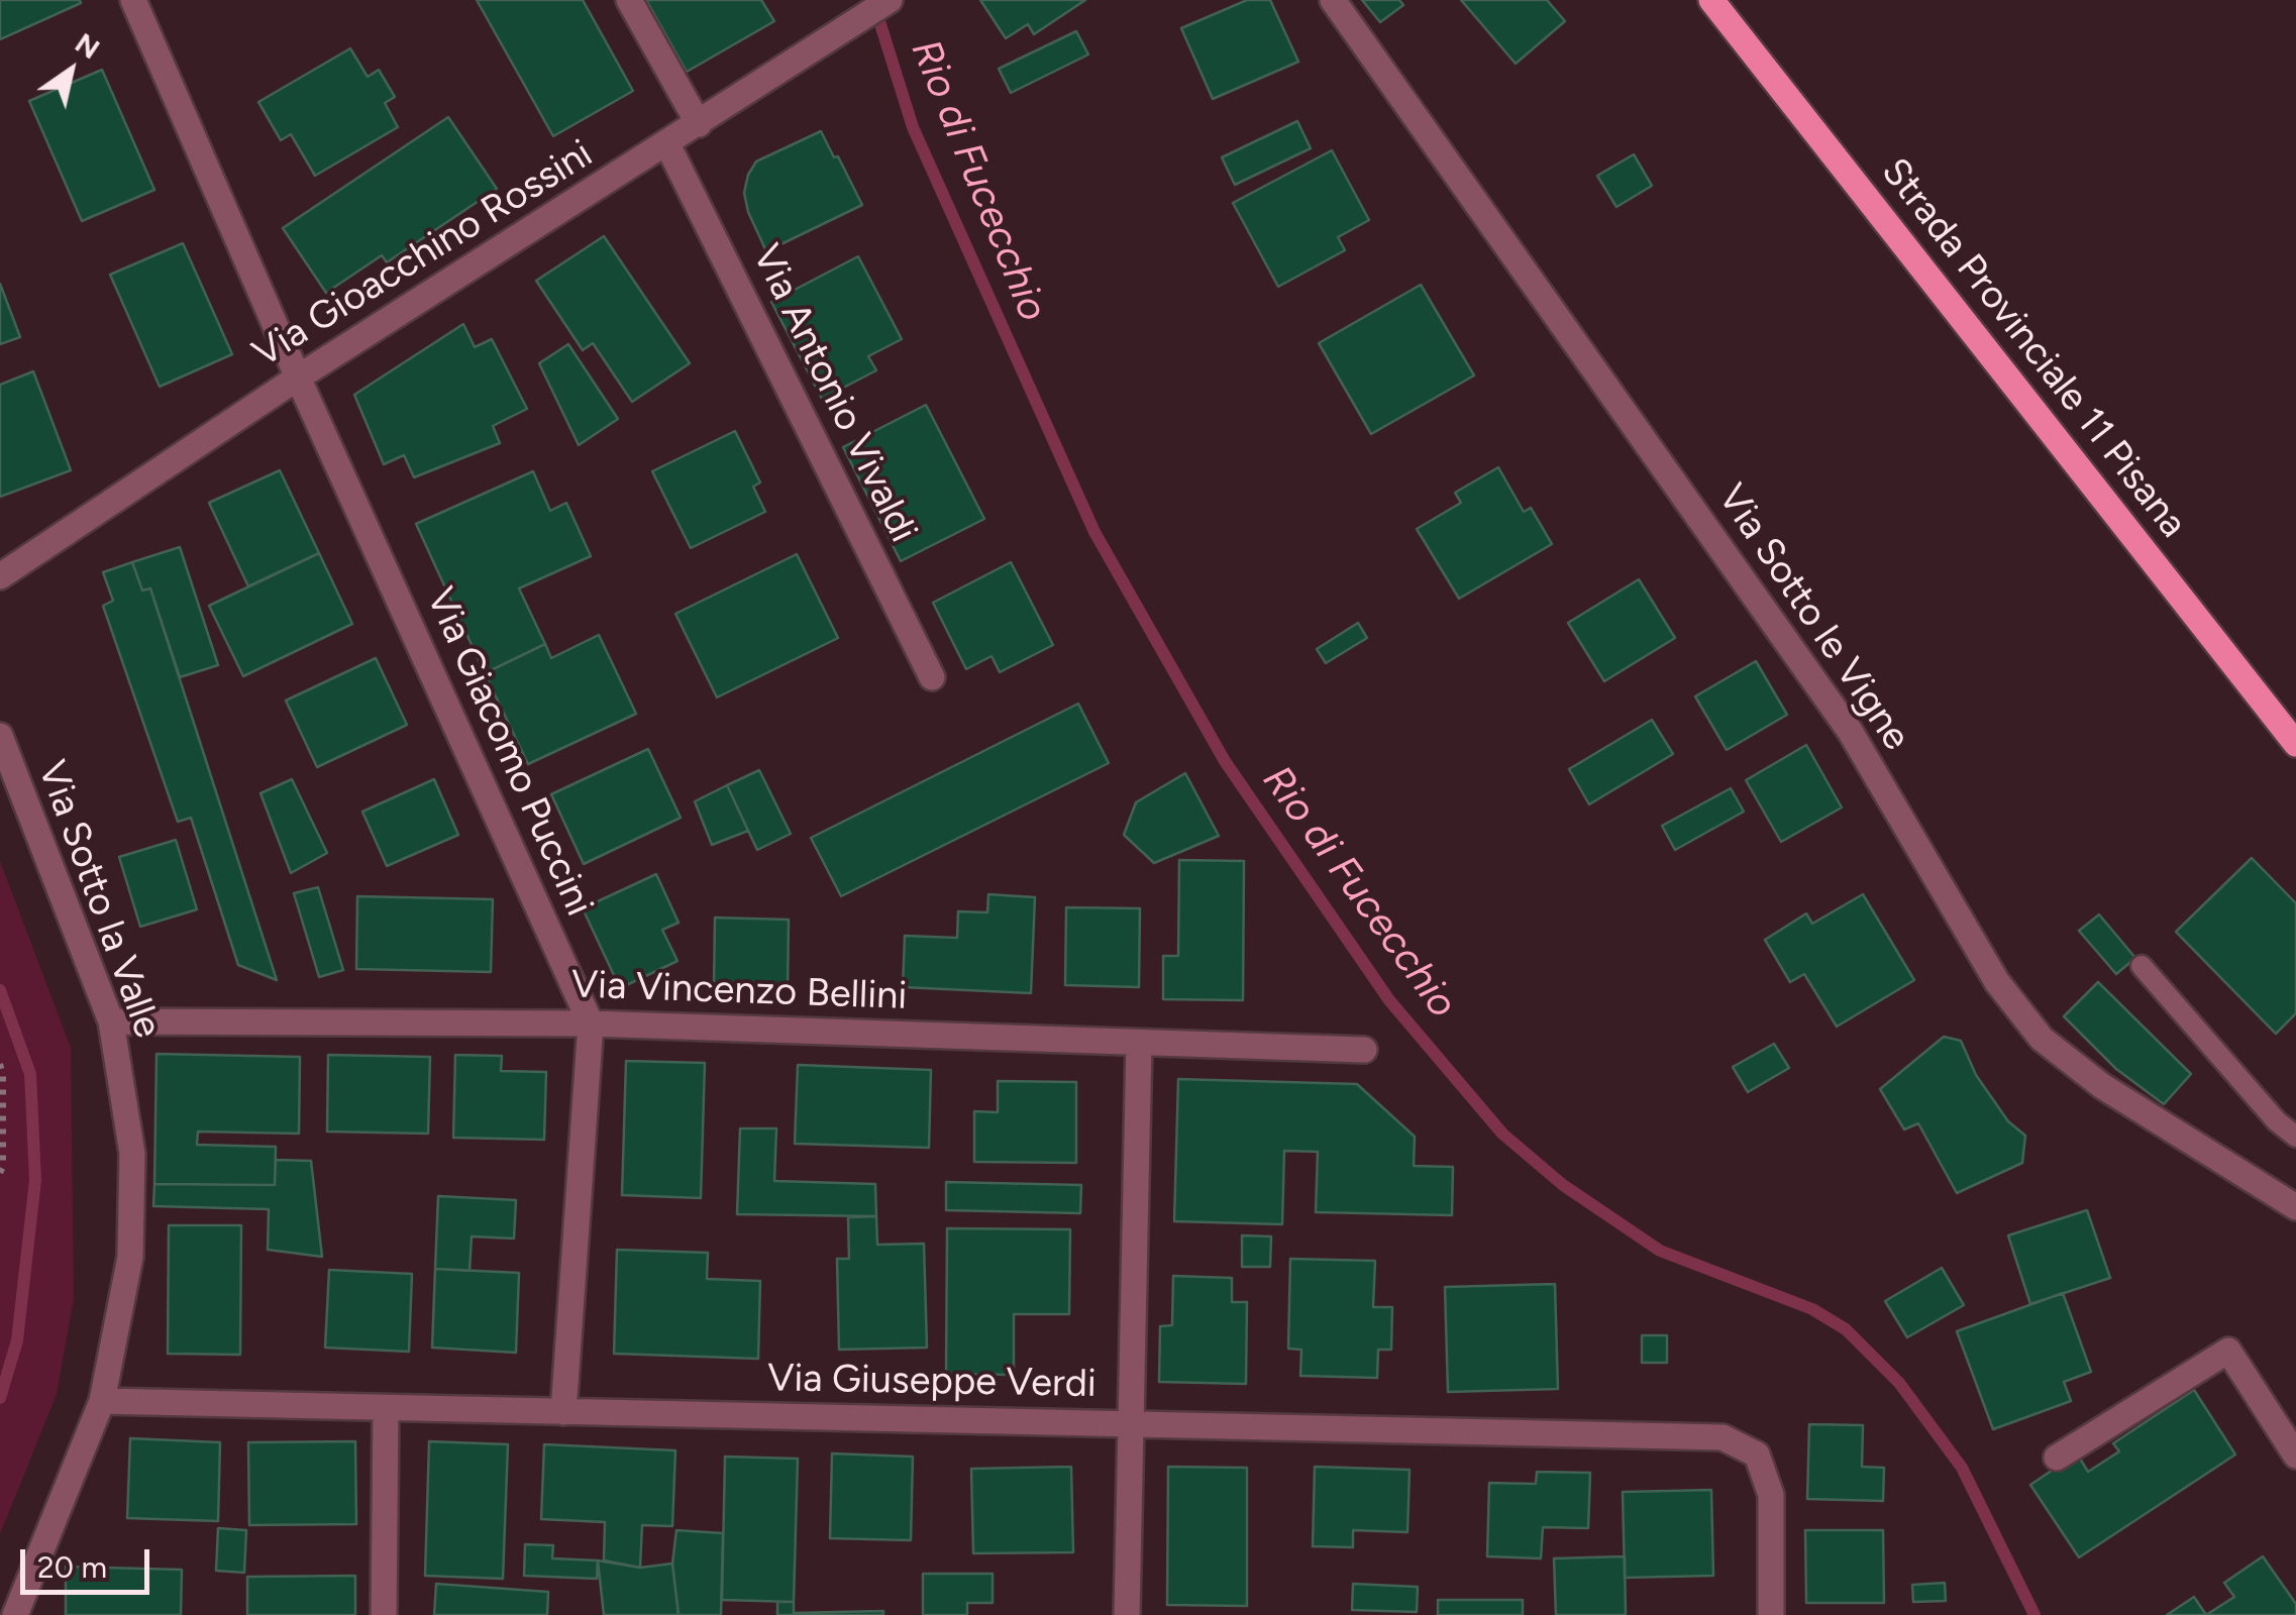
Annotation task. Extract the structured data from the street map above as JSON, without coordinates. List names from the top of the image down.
{
  "streets": {
    "main road": ["Strada Provinciale 11 Pisana"],
    "street": [
      "Via Gioacchino Rossini",
      "Via Antonio Vivaldi",
      "Via Sotto le Vigne",
      "Via Giacomo Puccini",
      "Via Sotto la Valle",
      "Via Vincenzo Bellini",
      "Via Giuseppe Verdi"
    ]
  },
  "crossings": [
    ["Via Gioacchino Rossini", "Via Antonio Vivaldi"],
    ["Via Gioacchino Rossini", "Via Giacomo Puccini"],
    ["Via Giacomo Puccini", "Via Vincenzo Bellini"],
    ["Via Giacomo Puccini", "Via Giuseppe Verdi"],
    ["Via Sotto la Valle", "Via Vincenzo Bellini"],
    ["Via Sotto la Valle", "Via Giuseppe Verdi"]
  ],
  "water": ["Rio di Fucecchio"],
  "scale_bar": "20 m",
  "north": "top right"
}
